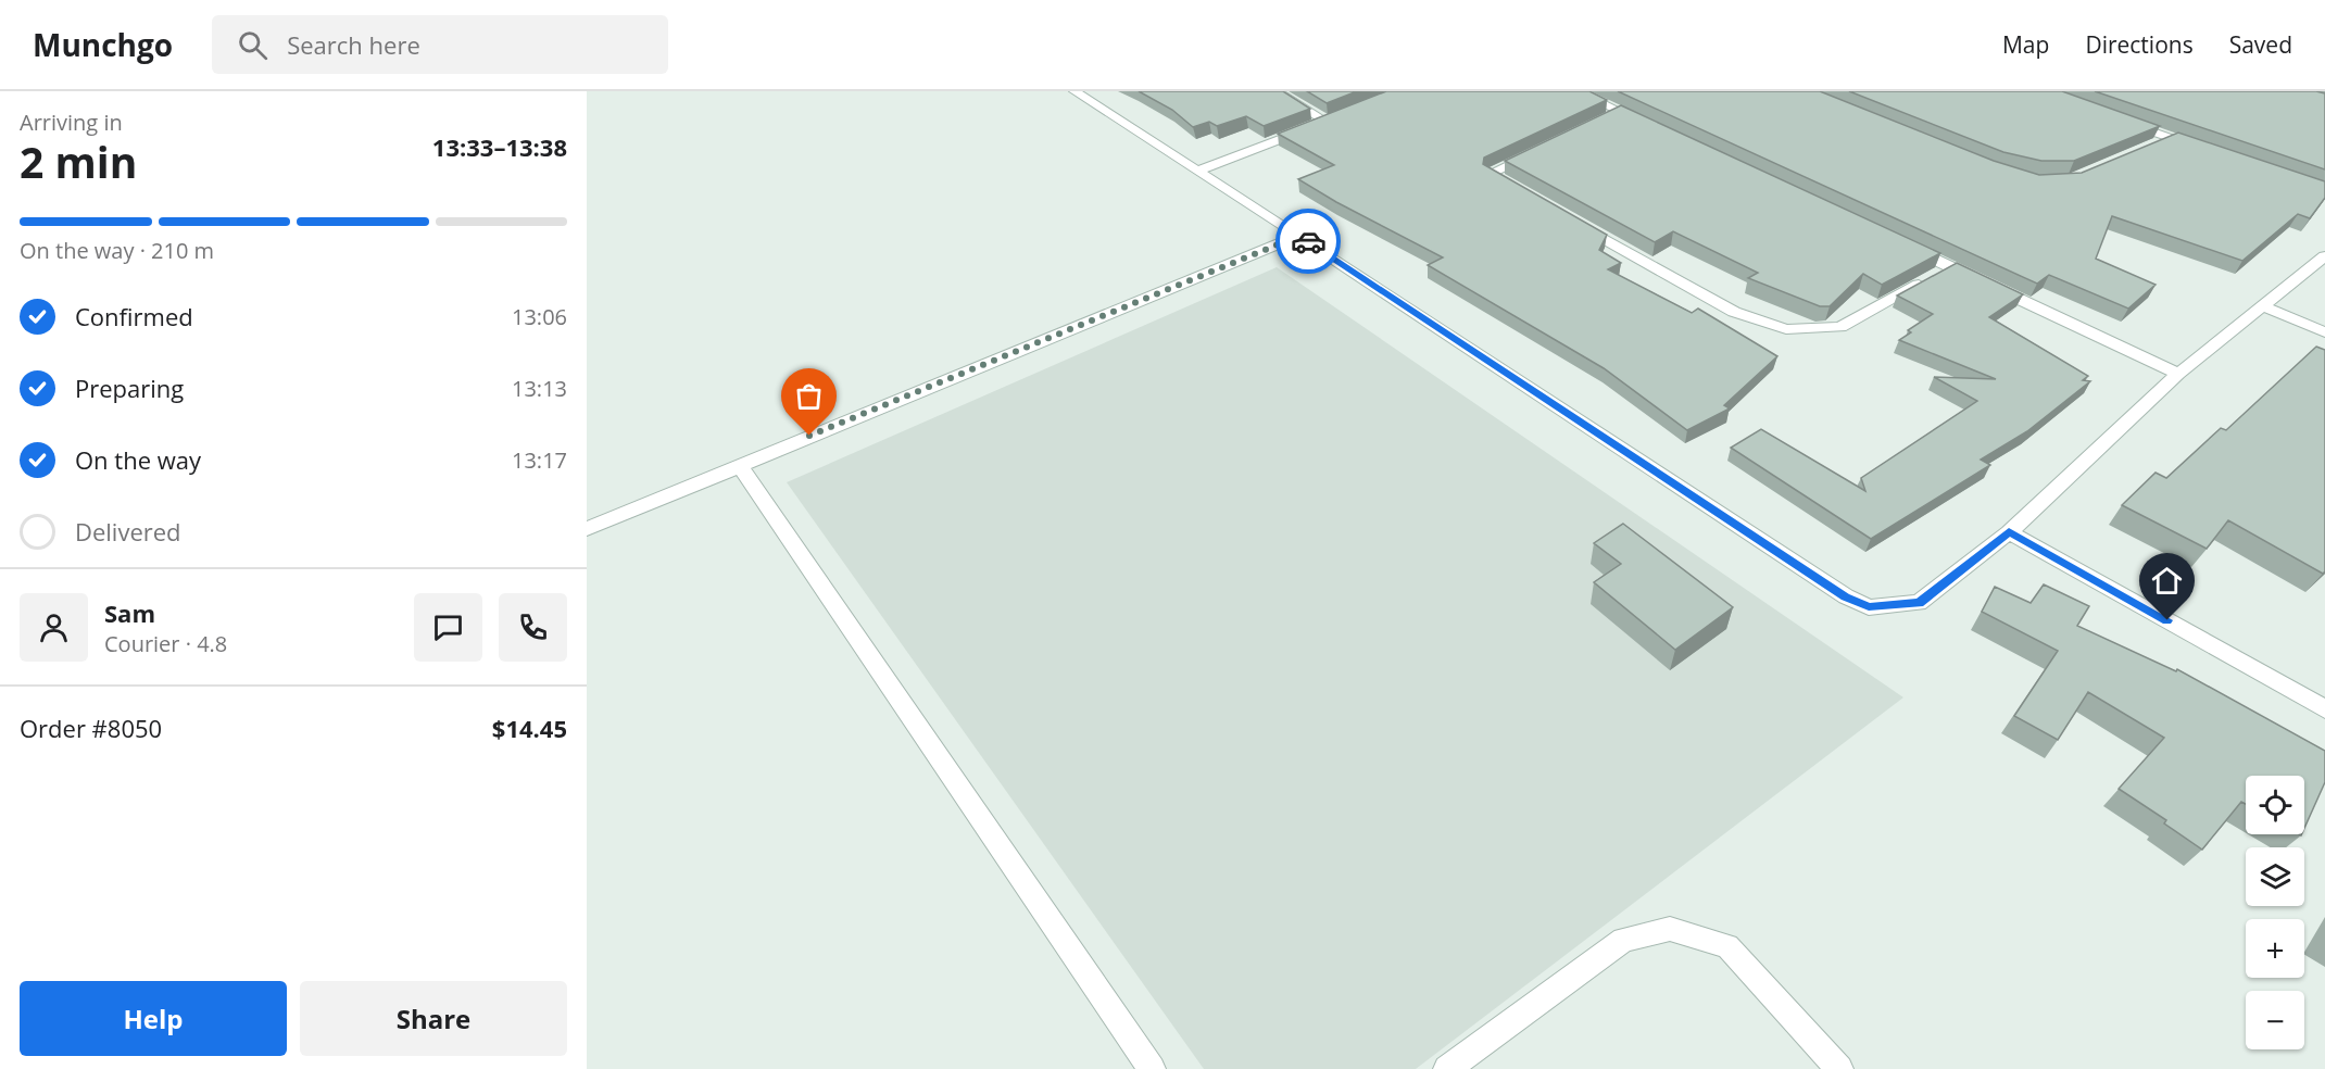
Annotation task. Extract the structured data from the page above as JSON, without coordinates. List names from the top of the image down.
{
  "page": {
    "header": "Munchgo",
    "search": "Search here",
    "nav": ["Map", "Directions", "Saved"],
    "heading": ["2 min", "Arriving in", "13:33–13:38"],
    "panel": [
      "Sam",
      "Courier · 4.8",
      "Order #8050",
      "$14.45"
    ],
    "bar": "On the way · 210 m",
    "list": [
      ["Confirmed", "13:06"],
      ["Preparing", "13:13"],
      ["On the way", "13:17"],
      "Delivered"
    ],
    "map_buttons": ["+", "−"],
    "buttons": ["Help", "Share"]
  }
}
